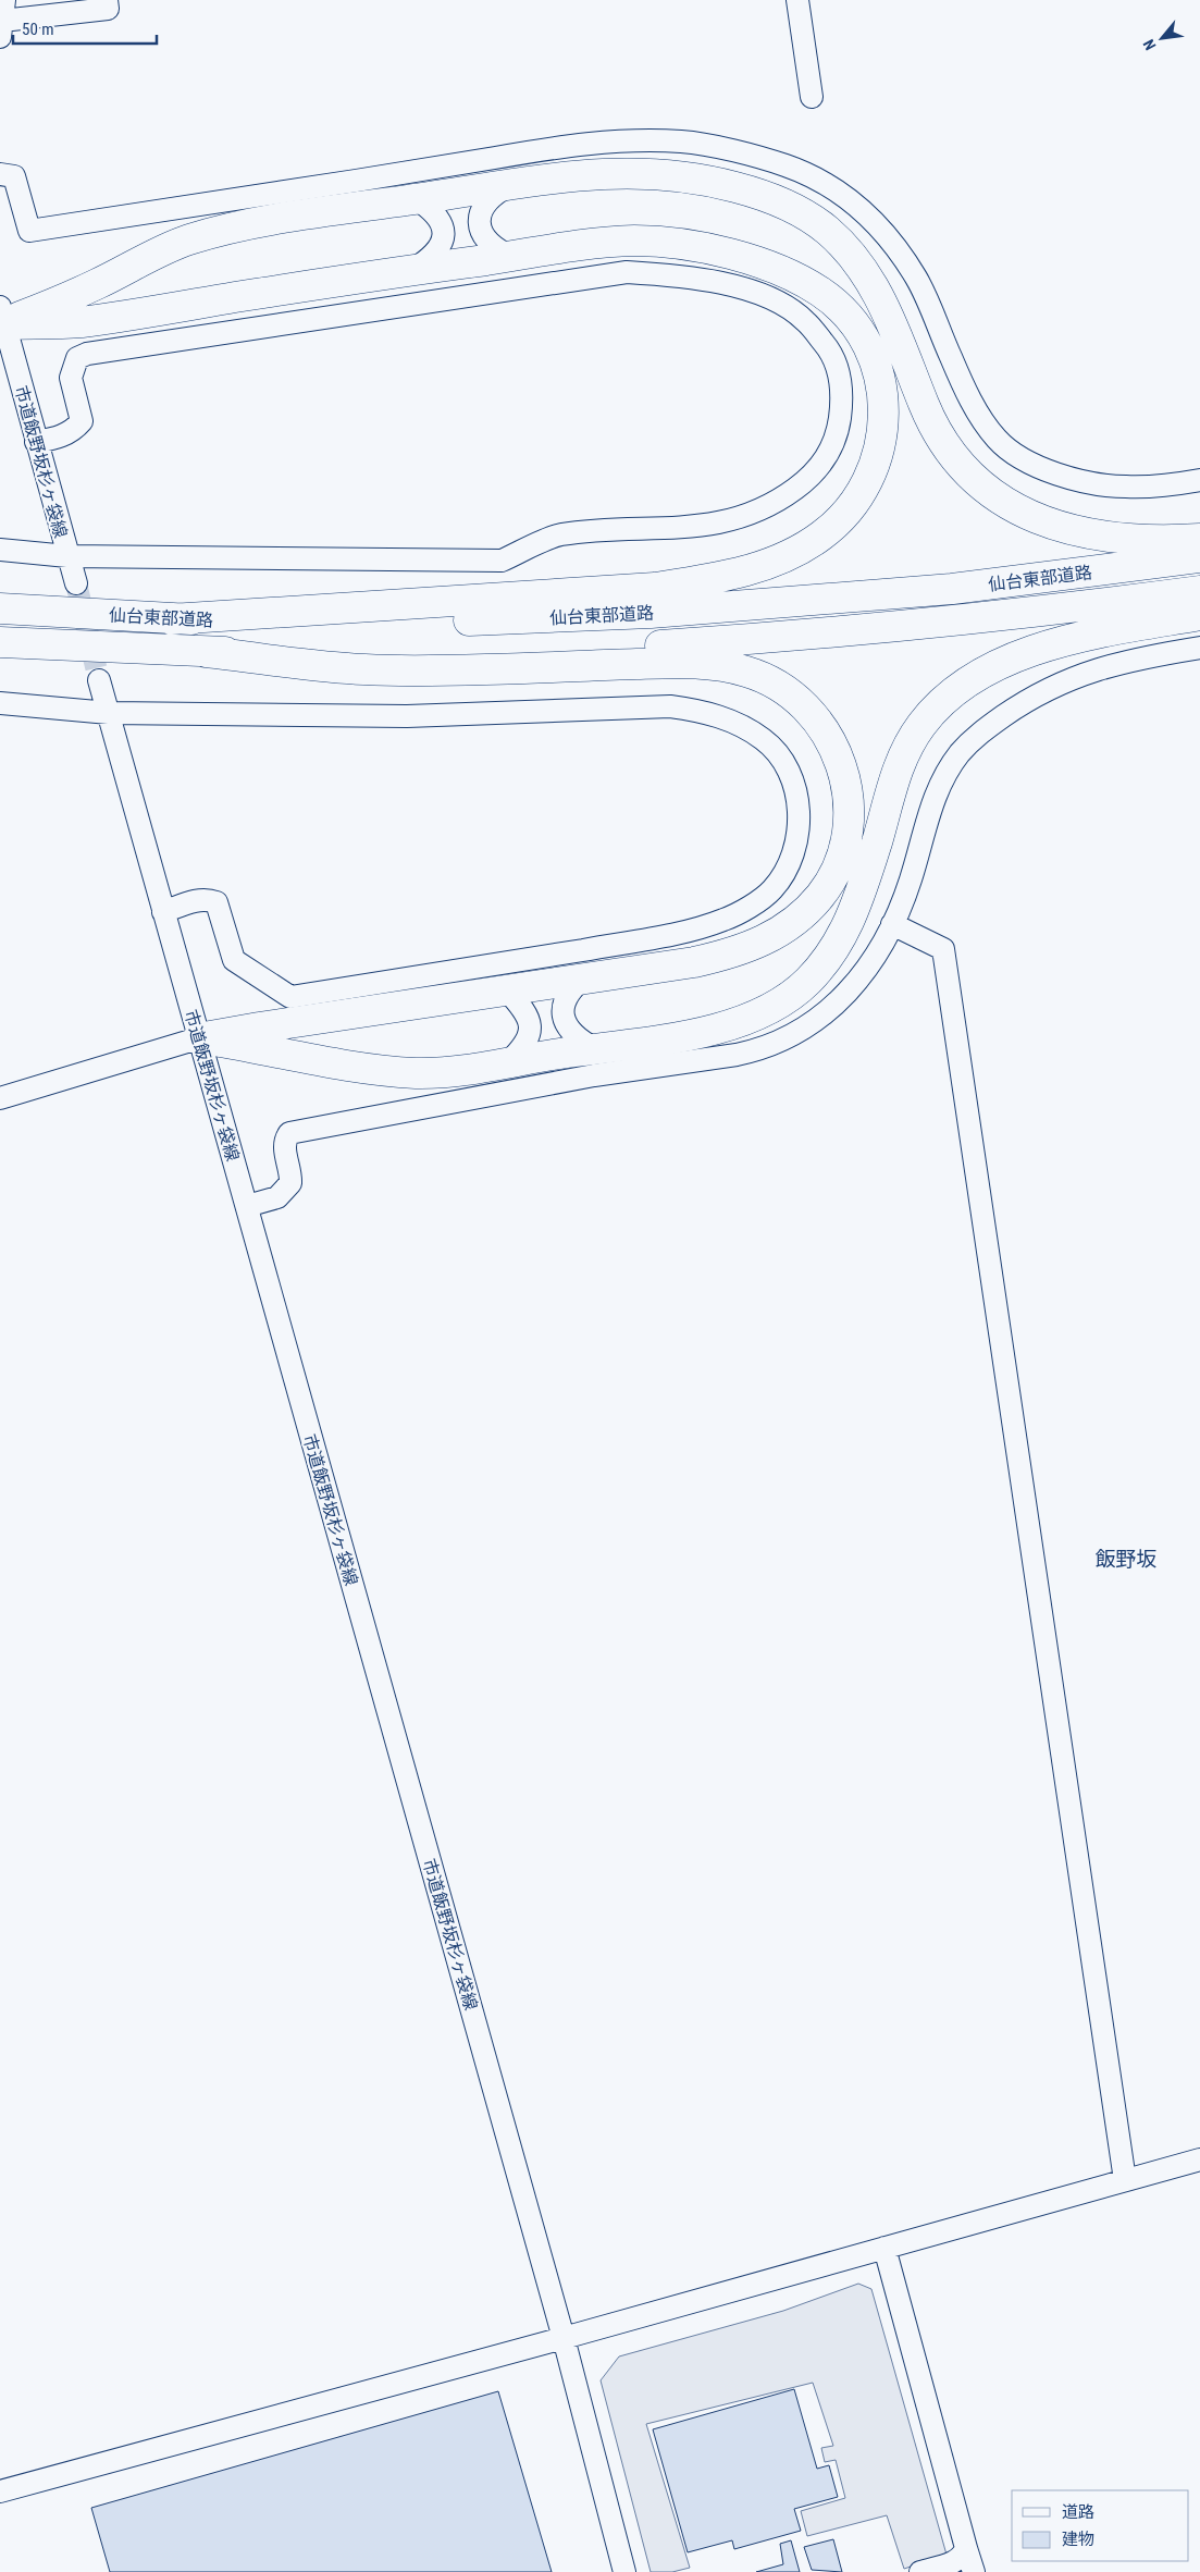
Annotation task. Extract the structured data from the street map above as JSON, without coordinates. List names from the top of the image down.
{
  "streets": {
    "highway": ["仙台東部道路"],
    "street": ["市道飯野坂杉ヶ袋線"]
  },
  "districts": ["飯野坂"],
  "legend": ["道路", "建物"],
  "scale_bar": "50 m",
  "north": "bottom left"
}
